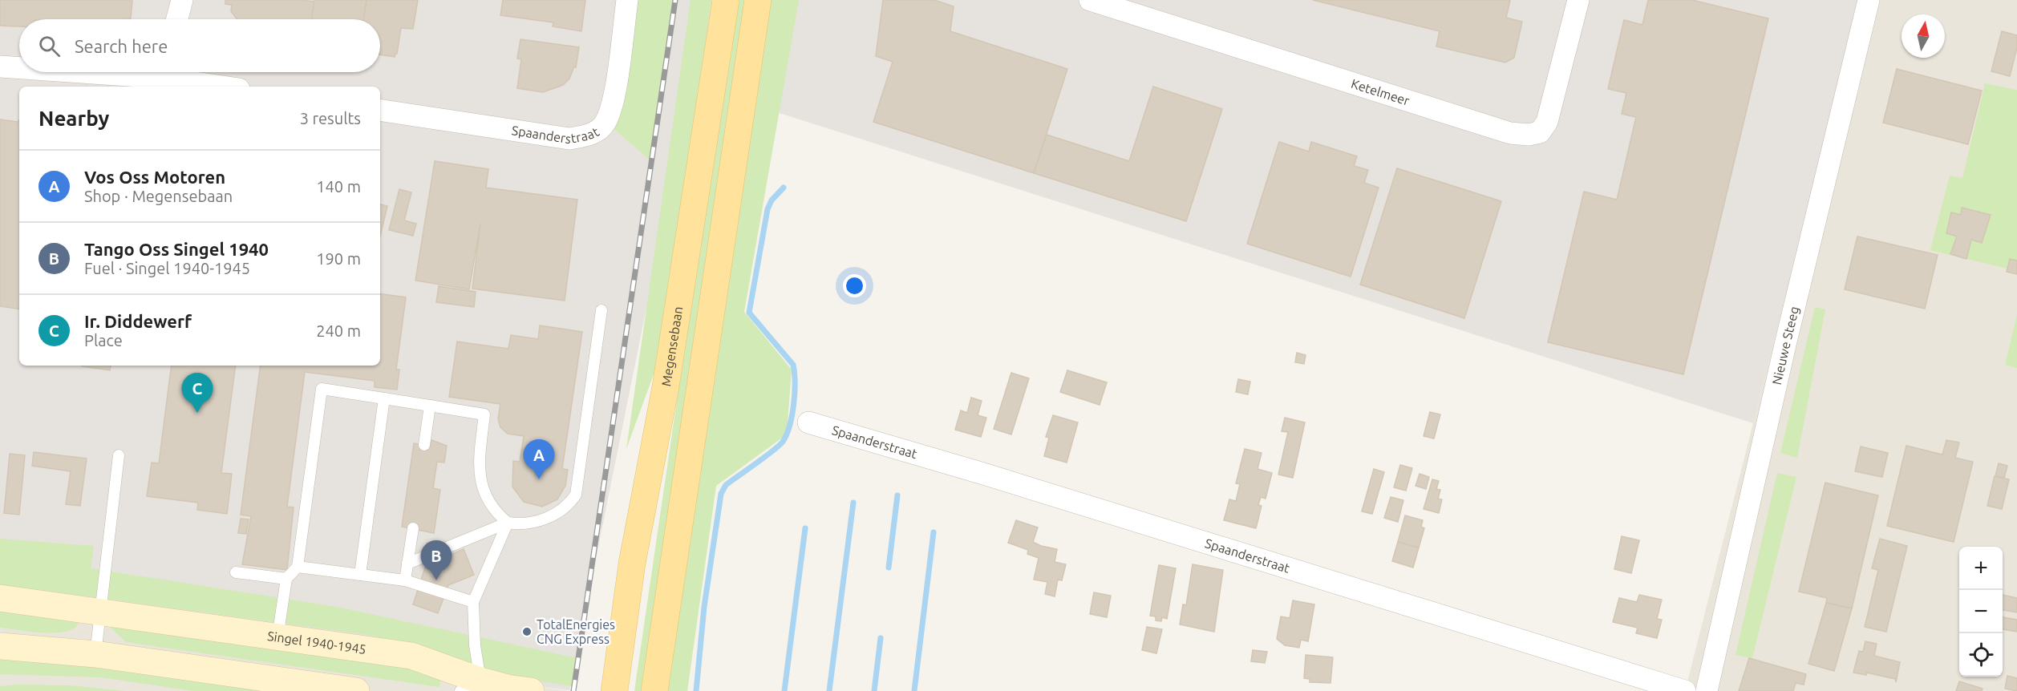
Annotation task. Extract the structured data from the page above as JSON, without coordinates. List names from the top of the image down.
{
  "streets": {
    "main road": ["Megensebaan", "Singel 1940-1945"],
    "street": ["Ketelmeer", "Spaanderstraat", "Nieuwe Steeg"]
  },
  "places": ["TotalEnergies CNG Express"],
  "north": "top",
  "page": {
    "search": "Search here",
    "heading": ["Nearby", "3 results"],
    "list": [
      {
        "mark": "A",
        "name": "Vos Oss Motoren",
        "note": "Shop · Megensebaan",
        "value": "140 m"
      },
      {
        "mark": "B",
        "name": "Tango Oss Singel 1940",
        "note": "Fuel · Singel 1940-1945",
        "value": "190 m"
      },
      {
        "mark": "C",
        "name": "Ir. Diddewerf",
        "note": "Place",
        "value": "240 m"
      }
    ],
    "pins": ["C", "A", "B"],
    "map_buttons": ["+", "−"]
  }
}
